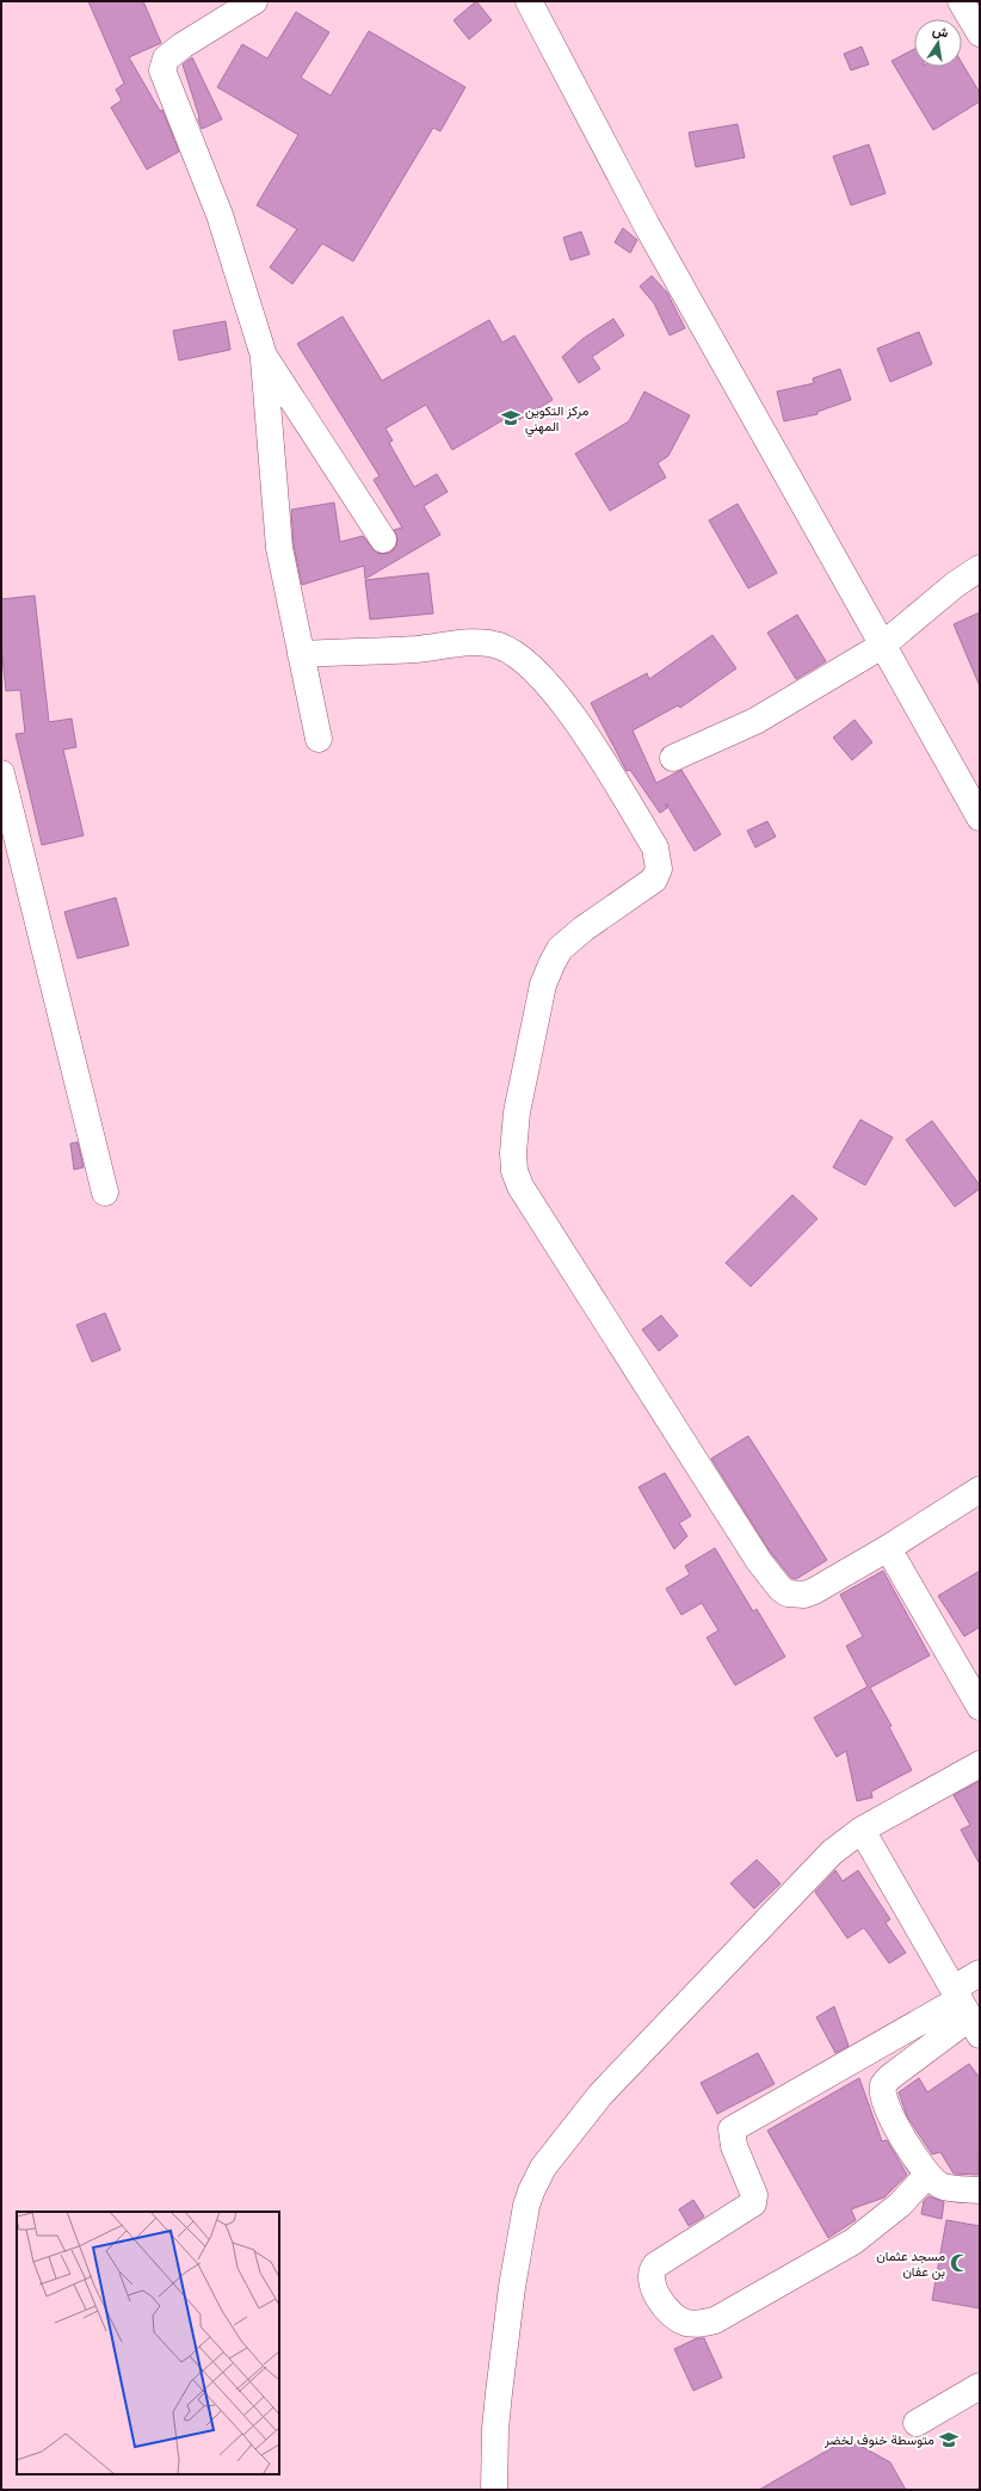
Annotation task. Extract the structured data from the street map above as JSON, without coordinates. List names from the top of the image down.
{
  "places": {
    "school or university": ["مركز التكوين المهني", "متوسطة خنوف لخضر"],
    "mosque": ["مسجد عثمان بن عفان"]
  },
  "north": "top"
}
